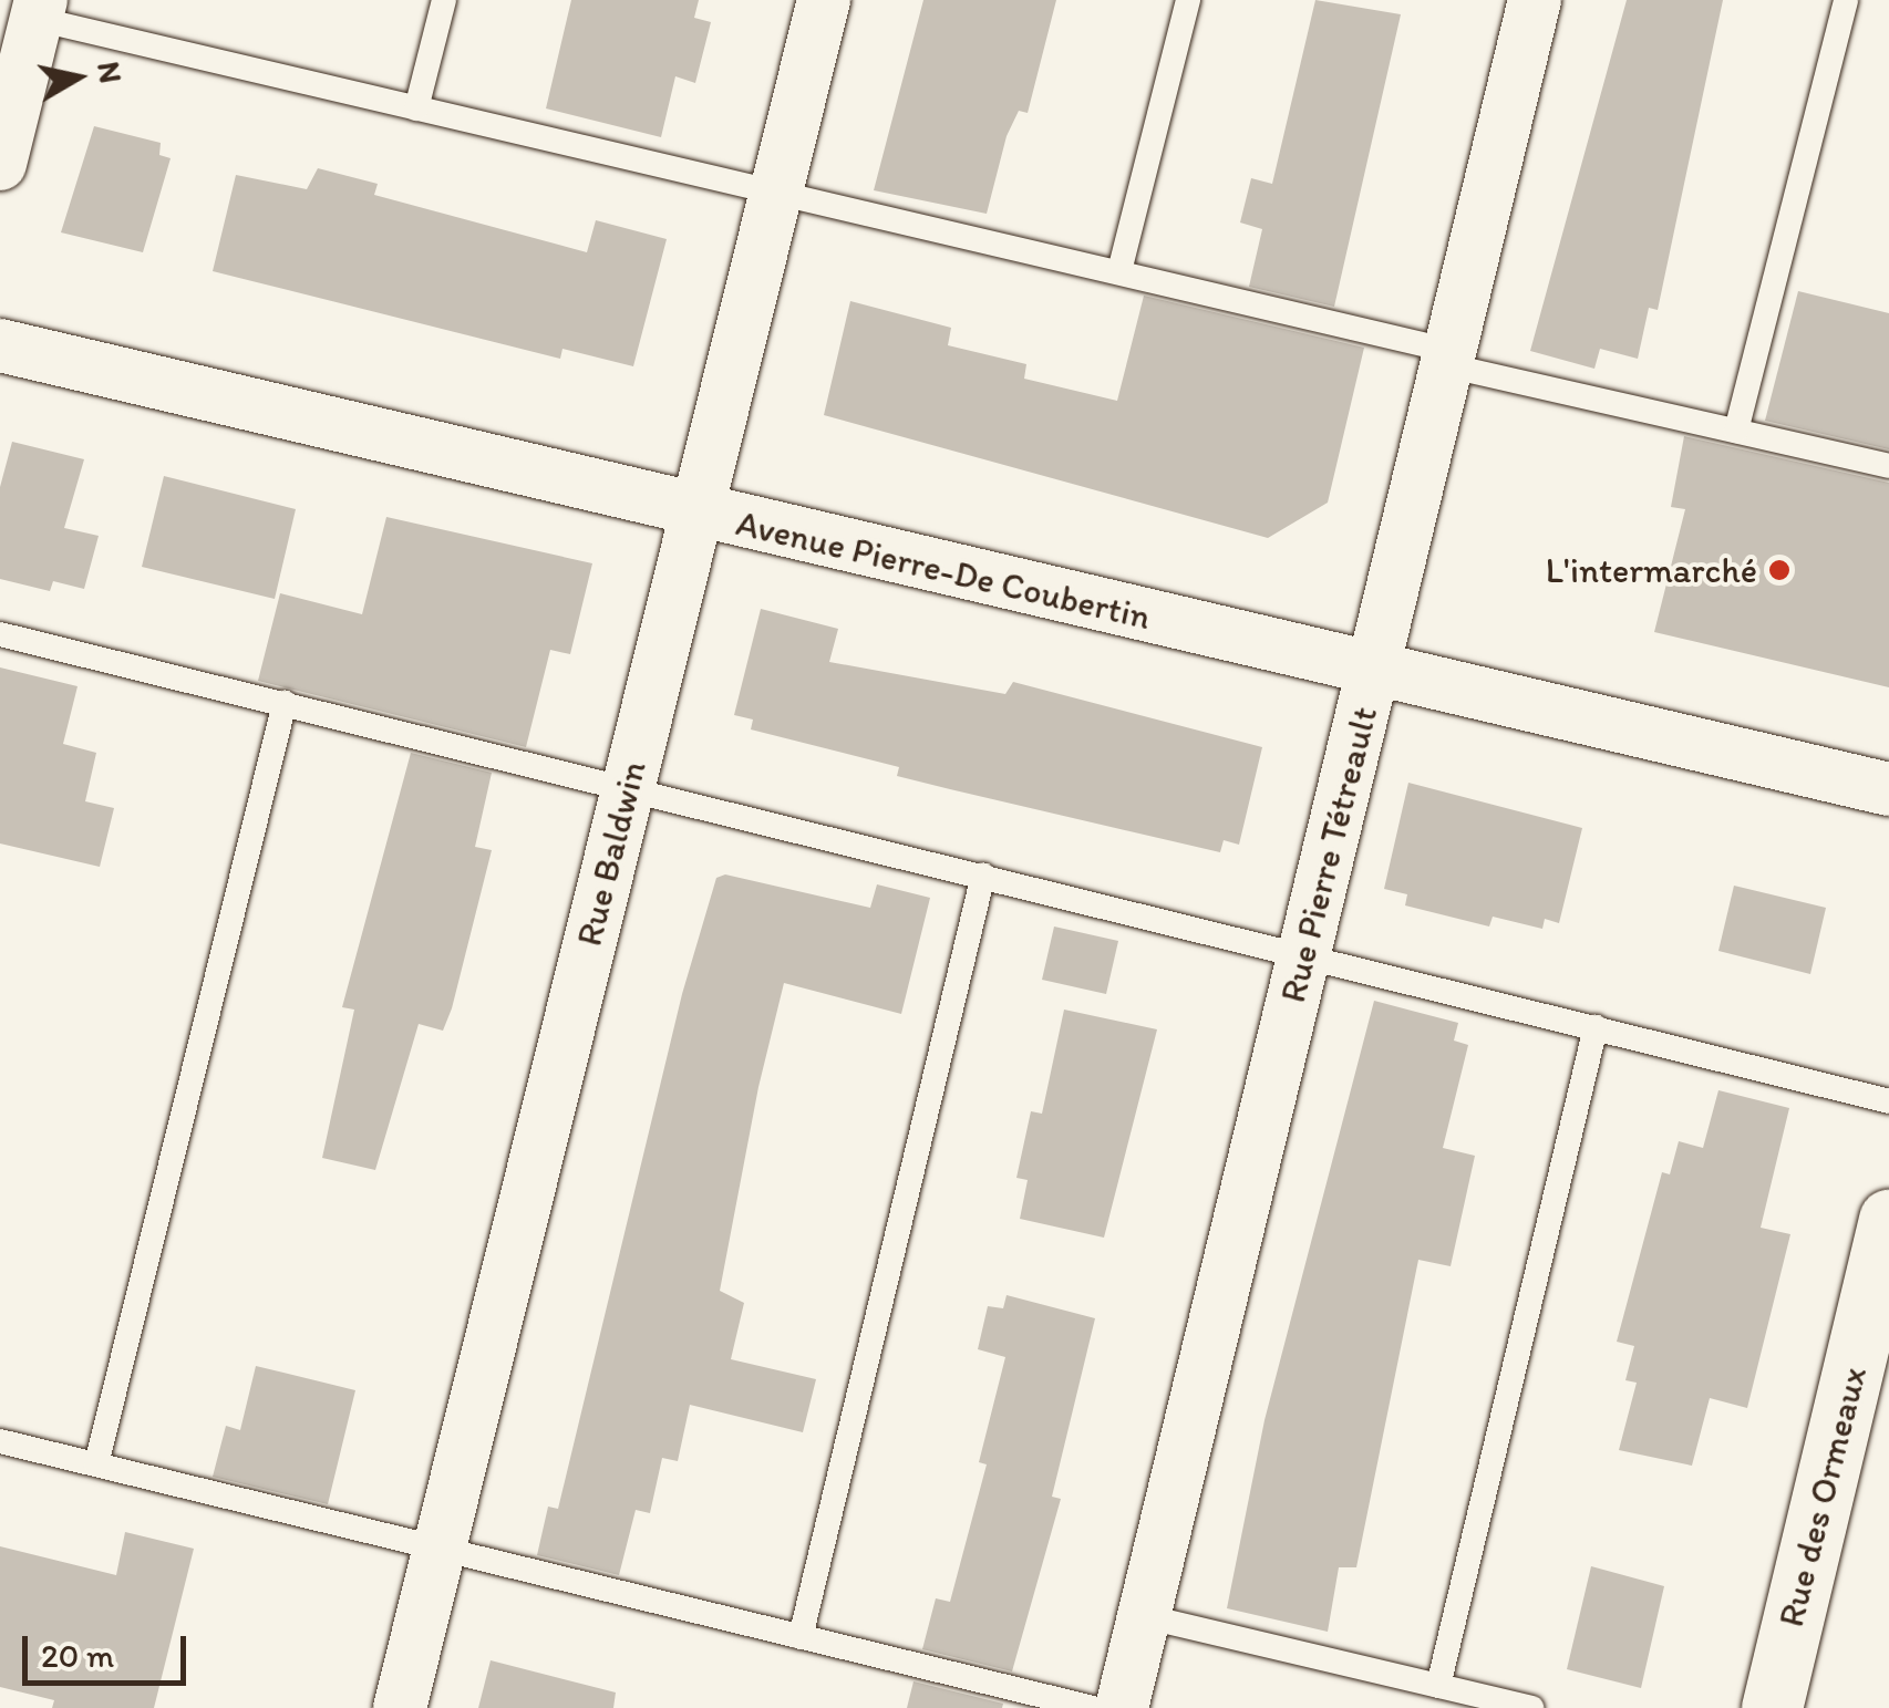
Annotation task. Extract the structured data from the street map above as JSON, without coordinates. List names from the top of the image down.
{
  "streets": {
    "street": [
      "Avenue Pierre-De Coubertin",
      "Rue Baldwin",
      "Rue Pierre Tétreault",
      "Rue des Ormeaux"
    ]
  },
  "crossings": [
    ["Avenue Pierre-De Coubertin", "Rue Baldwin"],
    ["Avenue Pierre-De Coubertin", "Rue Pierre Tétreault"]
  ],
  "places": ["L'intermarché"],
  "scale_bar": "20 m",
  "north": "right"
}
